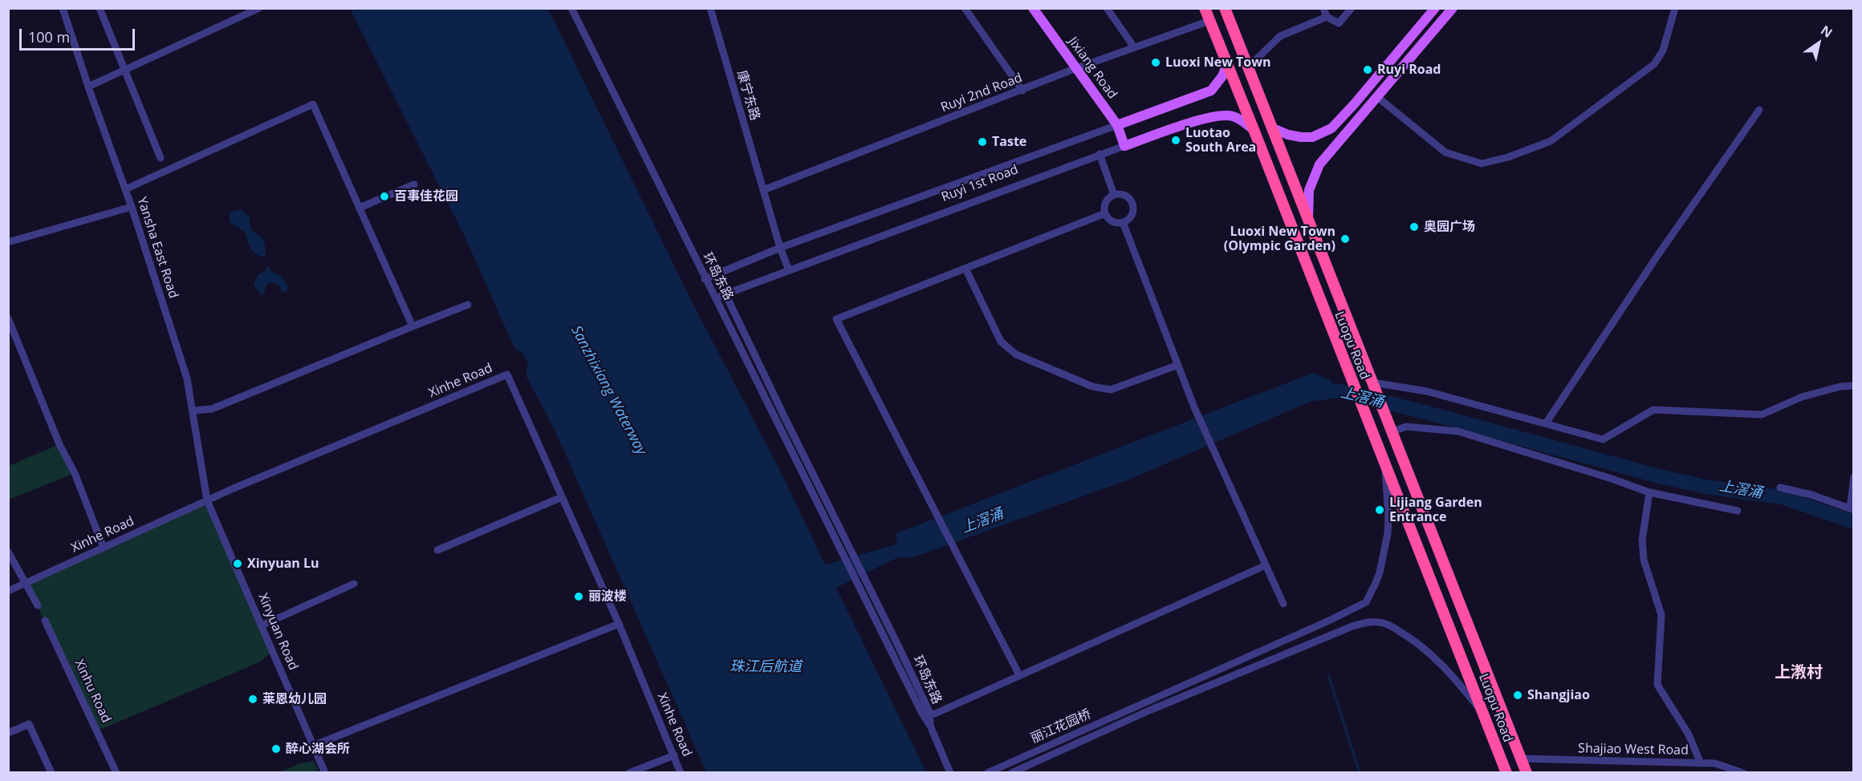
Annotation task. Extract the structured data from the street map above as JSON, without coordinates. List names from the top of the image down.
{
  "streets": {
    "highway": ["Luopu Road"],
    "main road": ["Jixiang Road", "Ruyi 1st Road"],
    "street": [
      "Ruyi 2nd Road",
      "康宁东路",
      "Yansha East Road",
      "环岛东路",
      "Xinhe Road",
      "Xinyuan Road",
      "Xinhu Road",
      "丽江花园桥",
      "Shajiao West Road"
    ]
  },
  "crossings": [
    ["Jixiang Road", "Ruyi 2nd Road"],
    ["Jixiang Road", "Ruyi 1st Road"],
    ["Ruyi 2nd Road", "康宁东路"],
    ["Ruyi 2nd Road", "Luopu Road"],
    ["康宁东路", "Ruyi 1st Road"],
    ["Ruyi 1st Road", "环岛东路"],
    ["Ruyi 1st Road", "Luopu Road"],
    ["Yansha East Road", "Xinhe Road"],
    ["Yansha East Road", "Xinyuan Road"],
    ["Luopu Road", "丽江花园桥"],
    ["Luopu Road", "Shajiao West Road"],
    ["Xinhe Road", "Xinyuan Road"]
  ],
  "districts": ["上漖村"],
  "water": ["Sanzhixiang Waterway", "上滘涌", "珠江后航道"],
  "places": [
    "Luoxi New Town",
    "Ruyi Road",
    "Luotao South Area",
    "Taste",
    "百事佳花园",
    "奥园广场",
    "Luoxi New Town (Olympic Garden)",
    "Lijiang Garden Entrance",
    "Xinyuan Lu",
    "丽波楼",
    "Shangjiao",
    "莱恩幼儿园",
    "醉心湖会所"
  ],
  "scale_bar": "100 m",
  "north": "top right"
}
